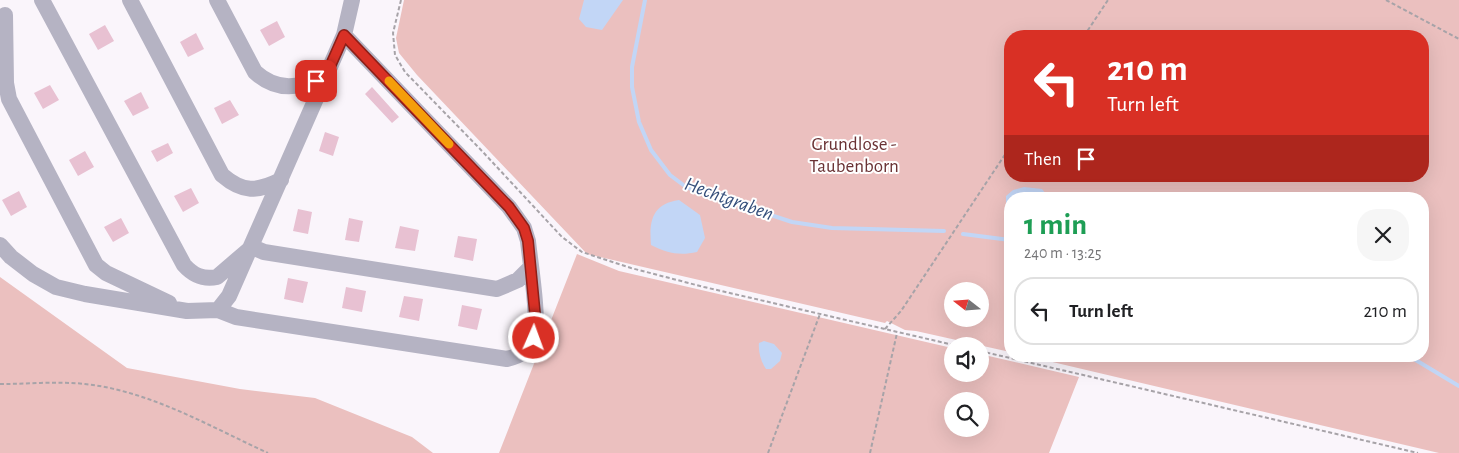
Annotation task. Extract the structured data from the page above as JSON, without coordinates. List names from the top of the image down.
{
  "water": ["Hechtgraben"],
  "parks": ["Grundlose - Taubenborn"],
  "north": "left",
  "page": {
    "turn": ["210 m", "Turn left"],
    "then": "Then",
    "heading": ["1 min", "240 m · 13:25"],
    "list": [
      {
        "name": "Turn left",
        "value": "210 m"
      }
    ]
  }
}
